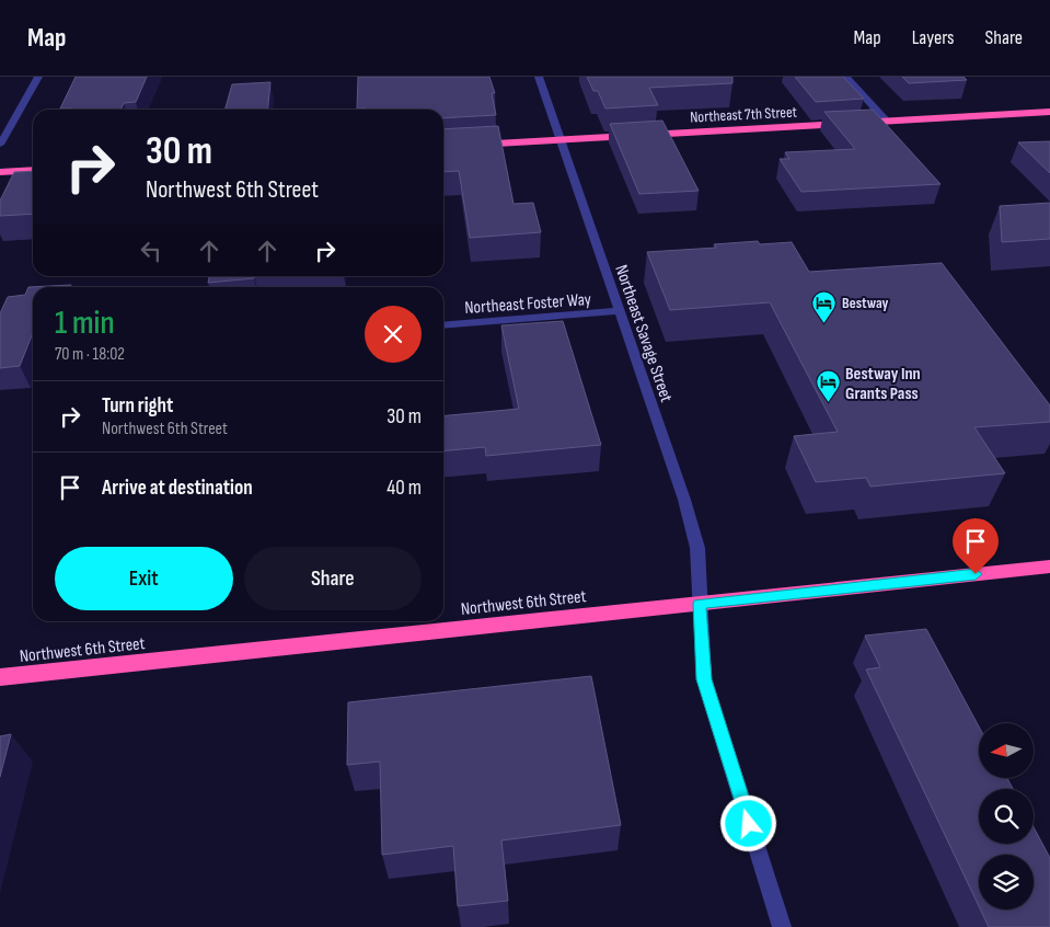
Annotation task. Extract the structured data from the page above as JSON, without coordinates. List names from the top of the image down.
{
  "streets": {
    "highway": ["Northeast 7th Street", "Northwest 6th Street"],
    "street": ["Northeast Foster Way", "Northeast Savage Street"]
  },
  "crossings": [
    ["Northeast 7th Street", "Northeast Savage Street"],
    ["Northeast Foster Way", "Northeast Savage Street"],
    ["Northeast Savage Street", "Northwest 6th Street"]
  ],
  "places": {
    "hotel": ["Bestway", "Bestway Inn Grants Pass"]
  },
  "north": "left",
  "page": {
    "header": "Map",
    "nav": ["Map", "Layers", "Share"],
    "turn": ["30 m", "Northwest 6th Street"],
    "heading": ["1 min", "70 m · 18:02"],
    "list": [
      {
        "name": "Turn right",
        "note": "Northwest 6th Street",
        "value": "30 m"
      },
      {
        "name": "Arrive at destination",
        "value": "40 m"
      }
    ],
    "buttons": ["Exit", "Share"]
  }
}
